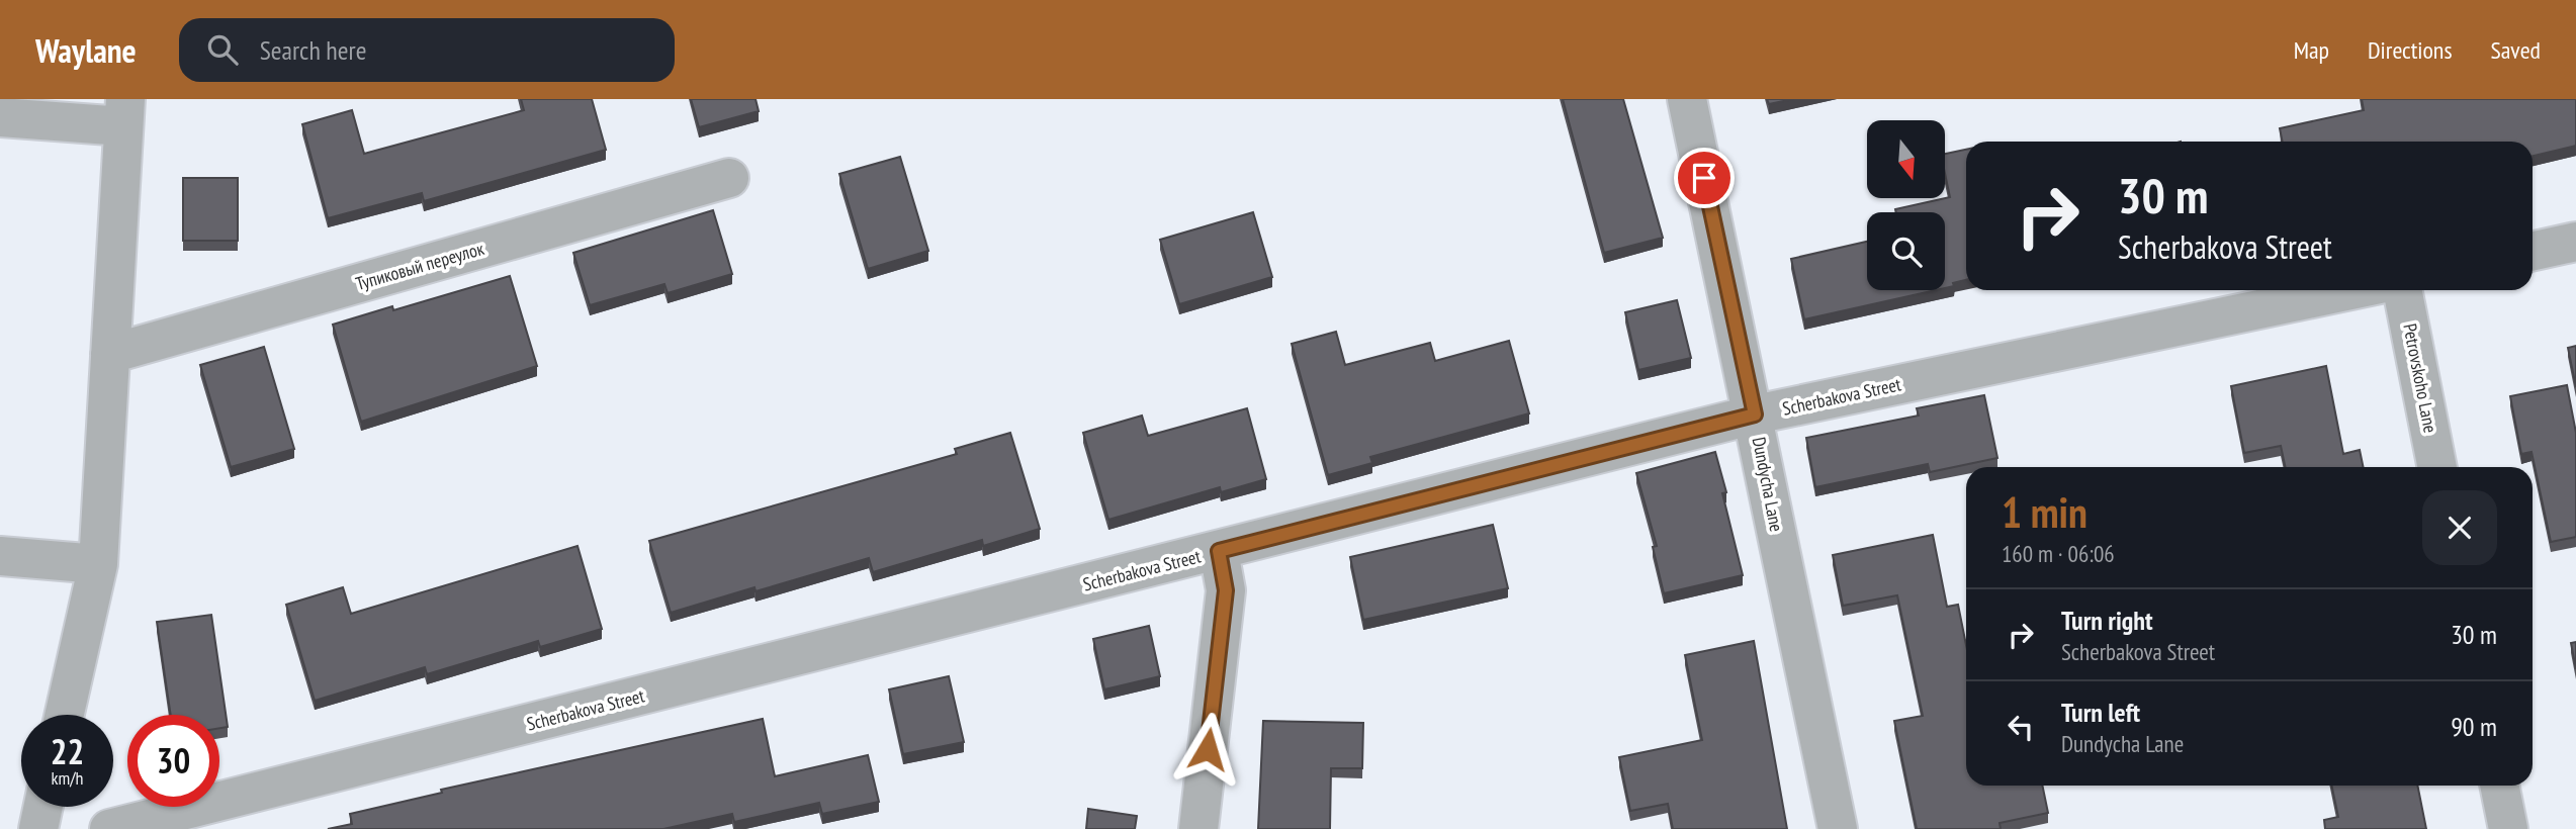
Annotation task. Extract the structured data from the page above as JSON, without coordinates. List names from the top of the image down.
{
  "streets": {
    "street": [
      "Тупиковый переулок",
      "Petrovskoho Lane",
      "Scherbakova Street",
      "Dundycha Lane"
    ]
  },
  "crossings": [
    ["Scherbakova Street", "Dundycha Lane"]
  ],
  "north": "bottom",
  "page": {
    "header": "Waylane",
    "search": "Search here",
    "nav": ["Map", "Directions", "Saved"],
    "turn": ["30 m", "Scherbakova Street"],
    "heading": ["1 min", "160 m · 06:06"],
    "list": [
      {
        "name": "Turn right",
        "note": "Scherbakova Street",
        "value": "30 m"
      },
      {
        "name": "Turn left",
        "note": "Dundycha Lane",
        "value": "90 m"
      }
    ],
    "speed": "22 km/h",
    "limit": "30"
  }
}
